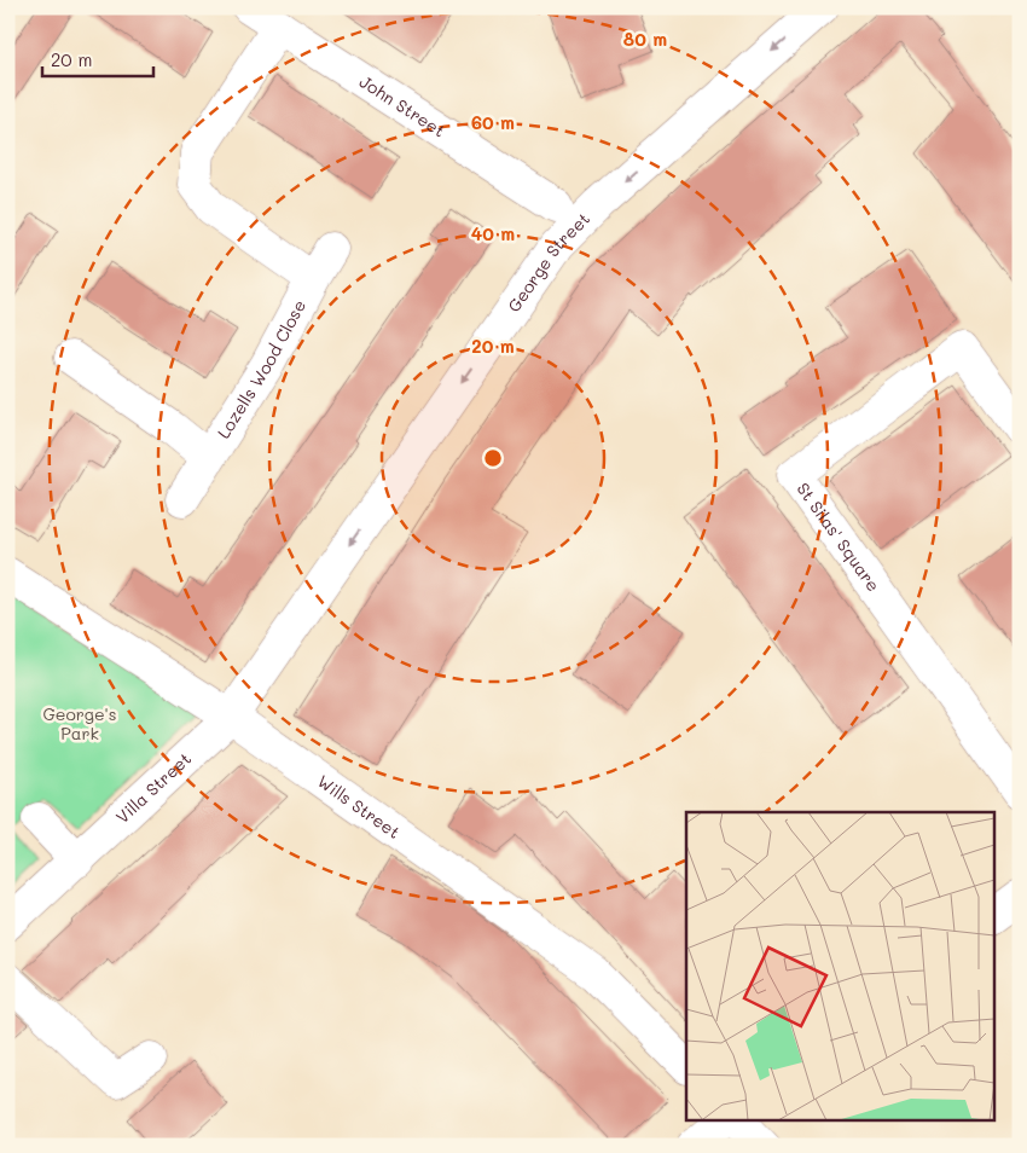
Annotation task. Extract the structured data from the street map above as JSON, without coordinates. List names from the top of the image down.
{
  "streets": {
    "street": [
      "John Street",
      "George Street",
      "Lozells Wood Close",
      "St Silas' Square",
      "Villa Street",
      "Wills Street"
    ]
  },
  "crossings": [
    ["John Street", "Lozells Wood Close"],
    ["George Street", "Villa Street"],
    ["George Street", "Wills Street"],
    ["Villa Street", "Wills Street"]
  ],
  "one_way": ["George Street"],
  "parks": ["George's Park"],
  "scale_bar": "20 m",
  "rings": [
    "80 m",
    "60 m",
    "40 m",
    "20 m"
  ]
}
